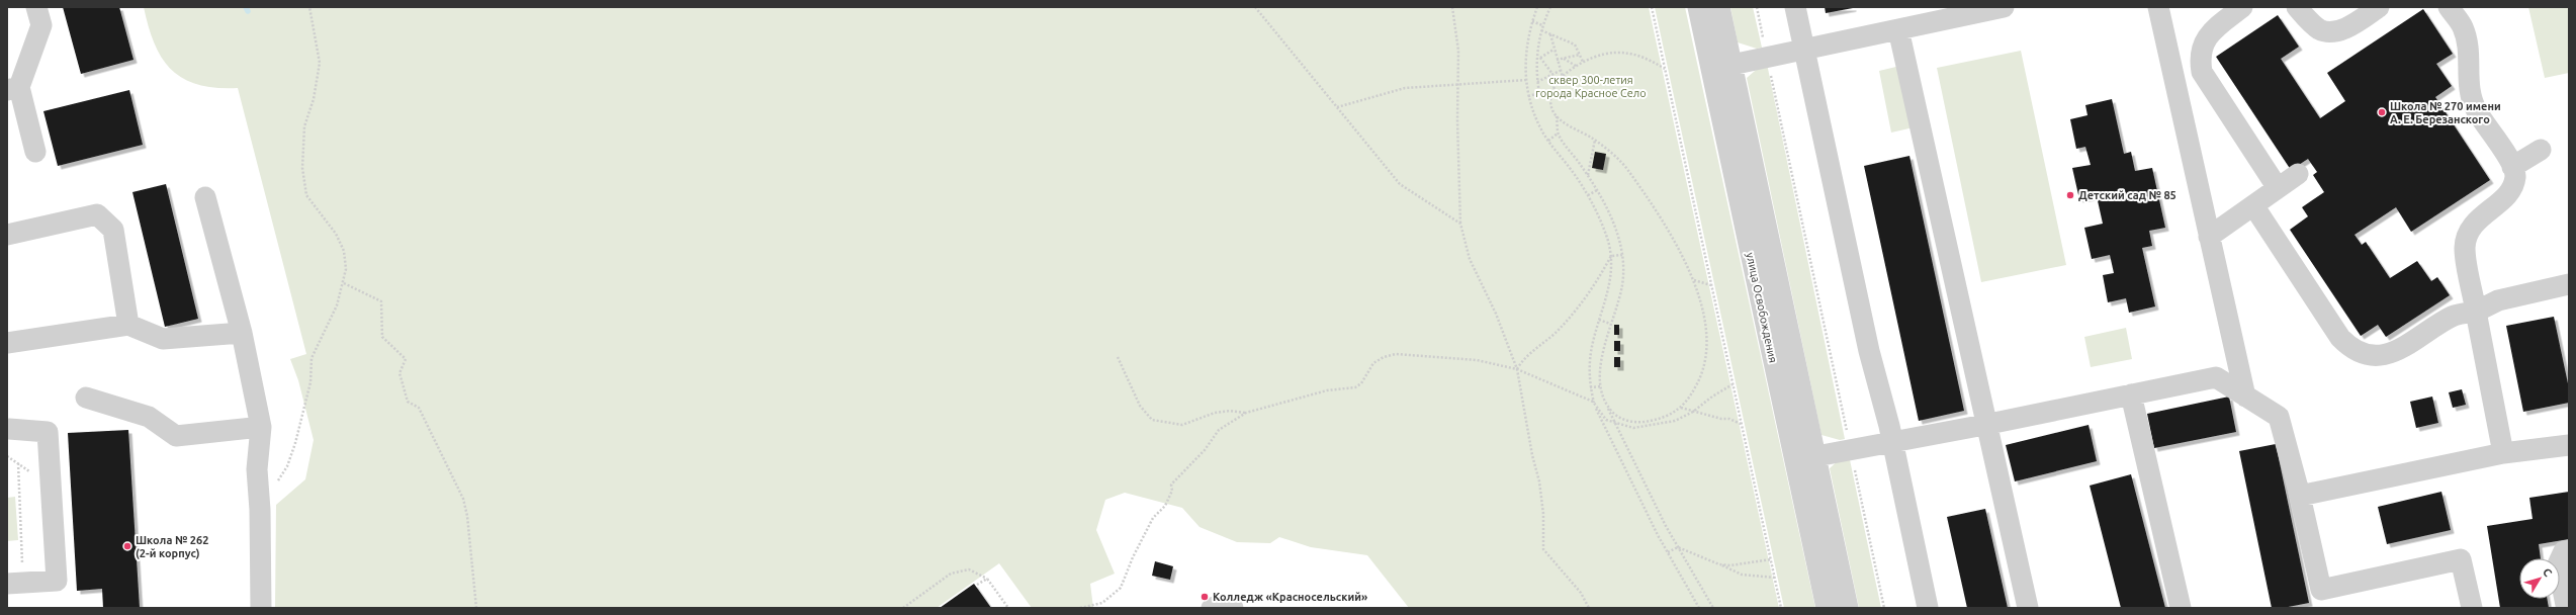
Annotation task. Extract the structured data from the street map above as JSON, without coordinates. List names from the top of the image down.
{
  "streets": {
    "street": ["улица Освобождения"]
  },
  "parks": ["сквер 300-летия города Красное Село"],
  "places": [
    "Школа № 270 имени А. Е. Березанского",
    "Детский сад № 85",
    "Школа № 262 (2-й корпус)",
    "Колледж «Красносельский»"
  ],
  "north": "top right"
}
